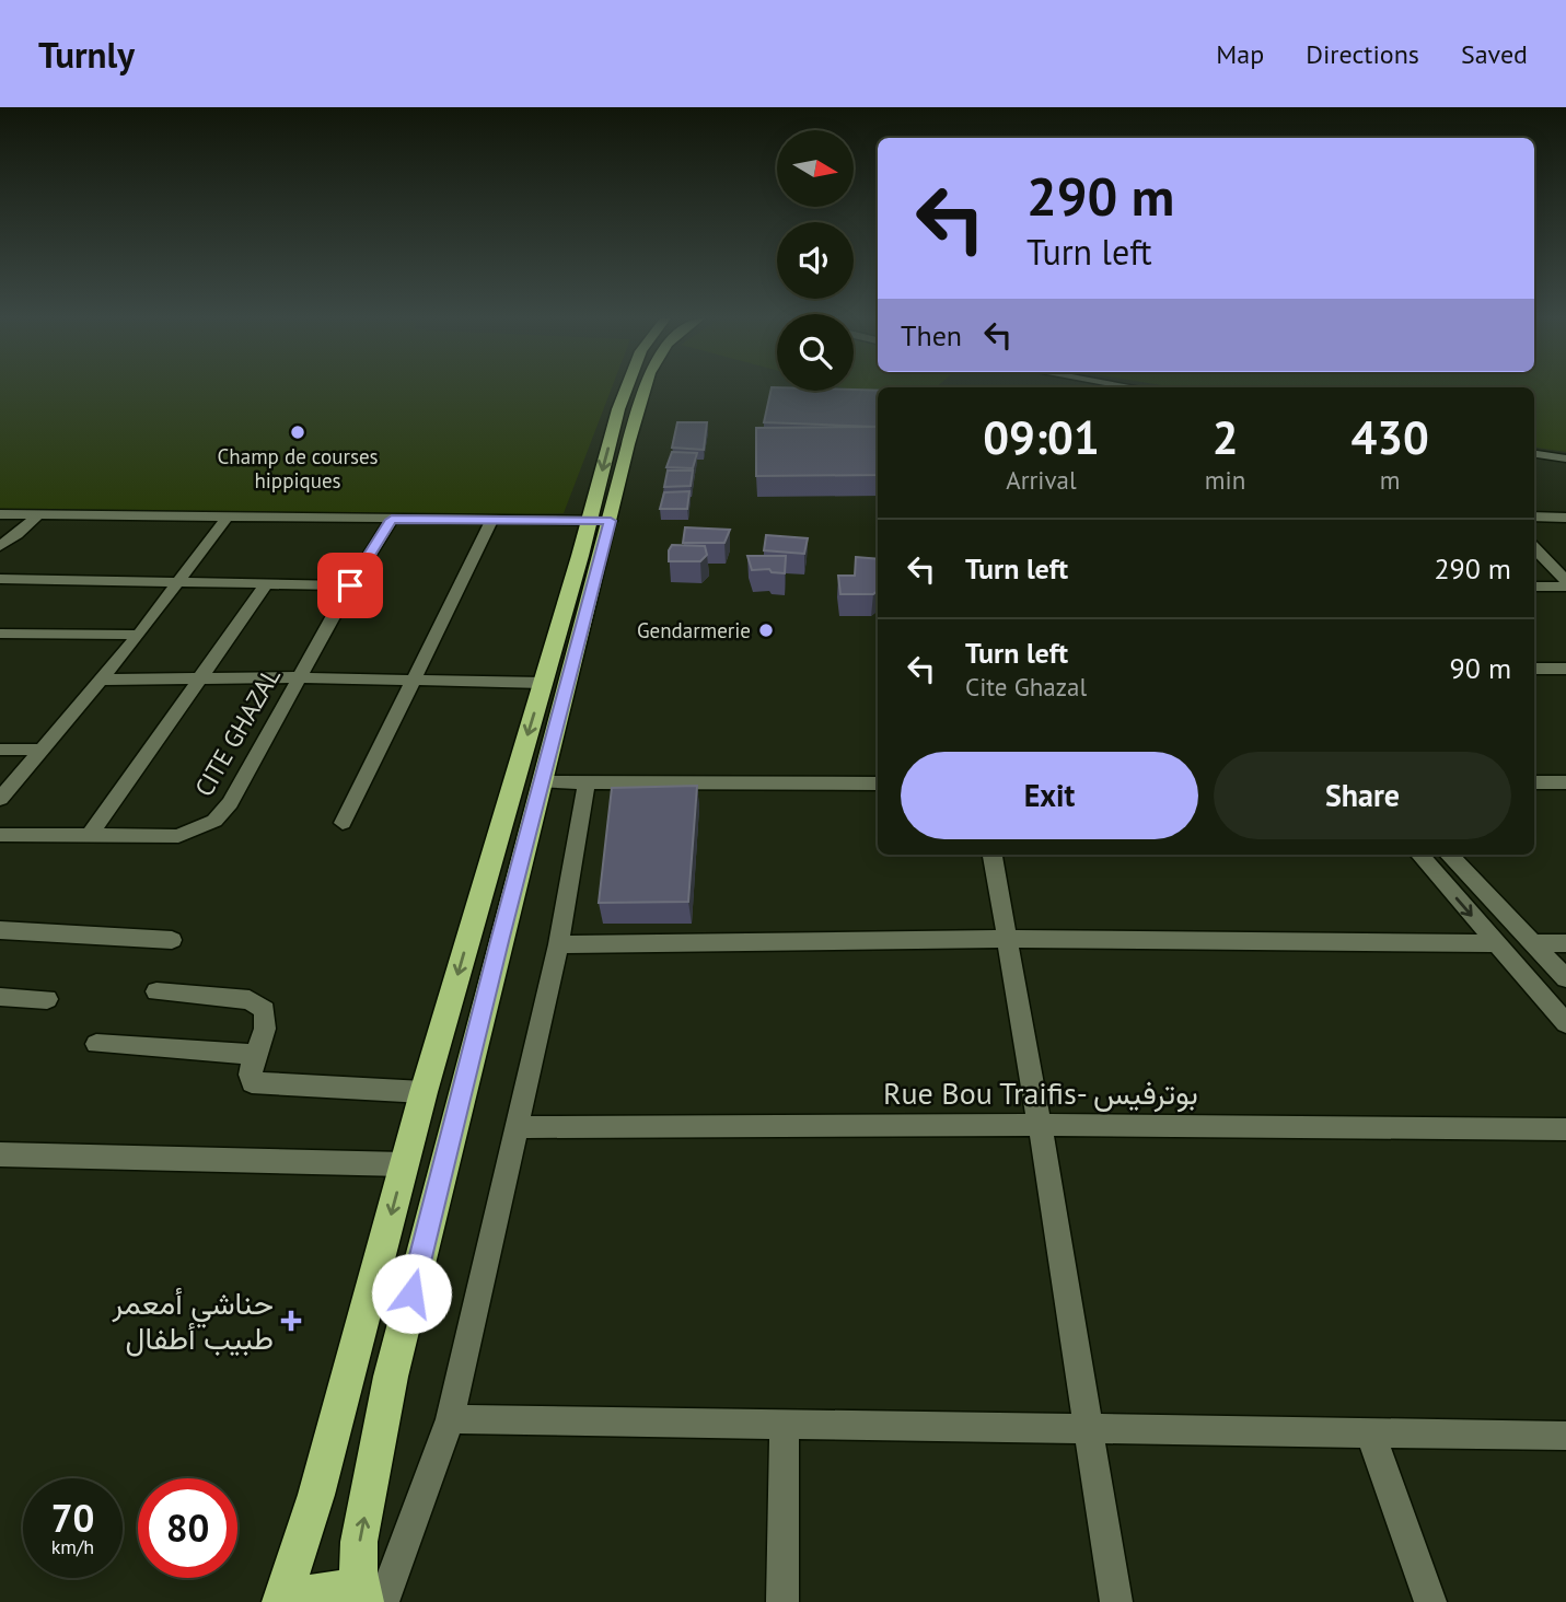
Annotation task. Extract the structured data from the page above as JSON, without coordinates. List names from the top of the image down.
{
  "streets": {
    "street": ["CITE GHAZAL", "Rue Bou Traifis- بوترفيس"]
  },
  "places": {
    "other": ["Champ de courses hippiques", "Gendarmerie"],
    "health": ["حناشي أمعمر طبيب أطفال"]
  },
  "north": "right",
  "page": {
    "header": "Turnly",
    "nav": ["Map", "Directions", "Saved"],
    "turn": ["290 m", "Turn left"],
    "then": "Then",
    "eta": [
      "09:01",
      "Arrival",
      "2",
      "min",
      "430",
      "m"
    ],
    "list": [
      {
        "name": "Turn left",
        "value": "290 m"
      },
      {
        "name": "Turn left",
        "note": "Cite Ghazal",
        "value": "90 m"
      }
    ],
    "buttons": ["Exit", "Share"],
    "speed": "70 km/h",
    "limit": "80"
  }
}
